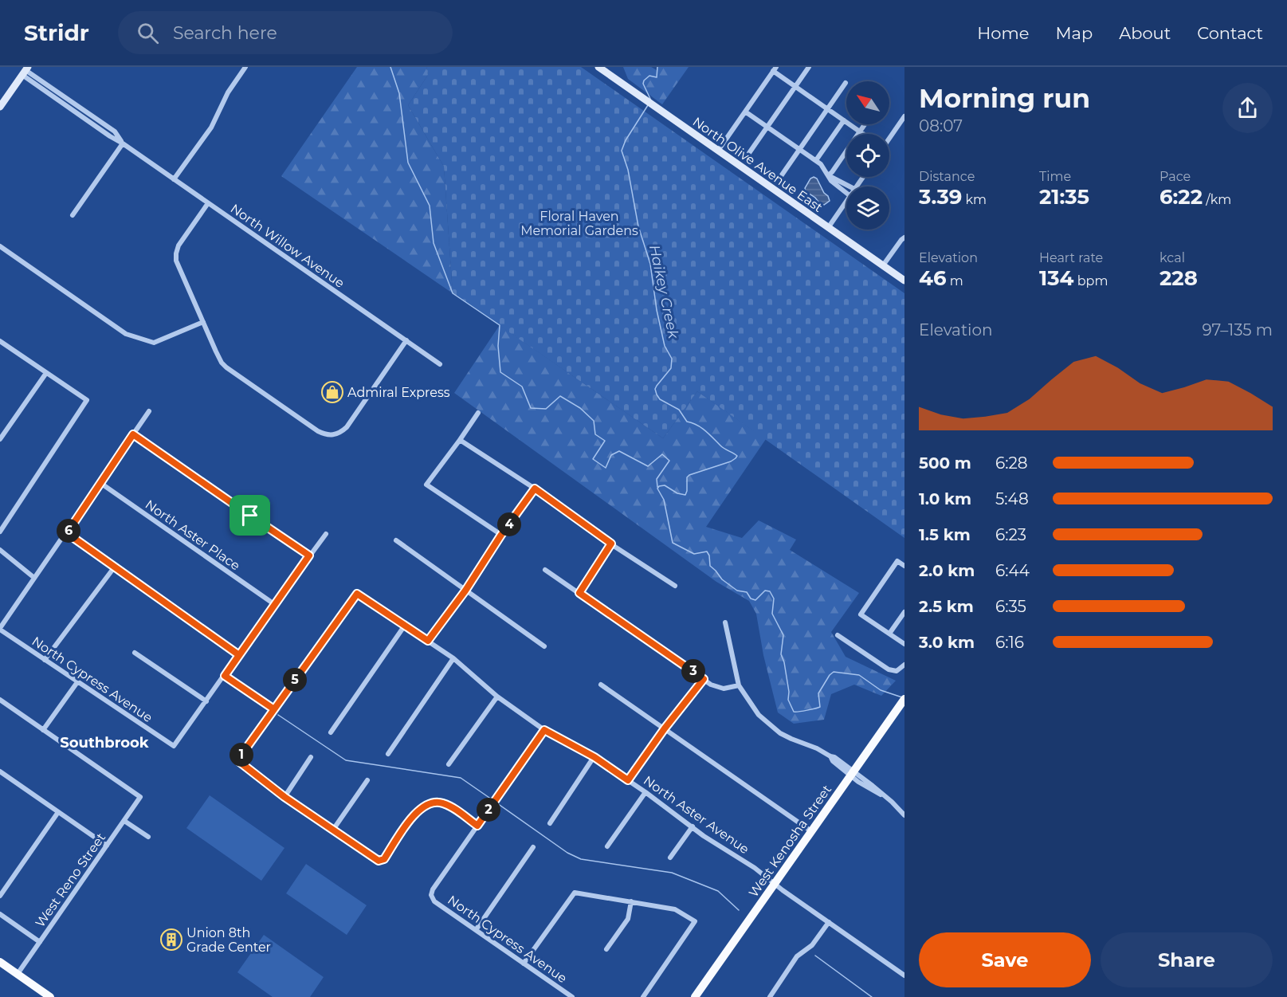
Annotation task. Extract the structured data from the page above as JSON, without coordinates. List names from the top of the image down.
{
  "streets": {
    "main road": ["West Kenosha Street"],
    "street": [
      "North Olive Avenue East",
      "North Willow Avenue",
      "North Aster Place",
      "North Cypress Avenue",
      "North Aster Avenue",
      "West Reno Street"
    ]
  },
  "crossings": [
    ["North Aster Avenue", "West Kenosha Street"]
  ],
  "districts": ["Southbrook"],
  "water": ["Haikey Creek"],
  "parks": ["Floral Haven Memorial Gardens"],
  "places": {
    "shop": ["Admiral Express"],
    "building": ["Union 8th Grade Center"]
  },
  "north": "top left",
  "page": {
    "header": "Stridr",
    "search": "Search here",
    "nav": [
      "Home",
      "Map",
      "About",
      "Contact"
    ],
    "heading": ["Morning run", "08:07"],
    "stats": [
      ["Distance", "3.39 km"],
      ["Time", "21:35"],
      ["Pace", "6:22 /km"],
      ["Elevation", "46 m"],
      ["Heart rate", "134 bpm"],
      ["kcal", "228"]
    ],
    "chart": ["Elevation", "97–135 m"],
    "list": [
      {
        "name": "500 m",
        "note": "6:28"
      },
      {
        "name": "1.0 km",
        "note": "5:48"
      },
      {
        "name": "1.5 km",
        "note": "6:23"
      },
      {
        "name": "2.0 km",
        "note": "6:44"
      },
      {
        "name": "2.5 km",
        "note": "6:35"
      },
      {
        "name": "3.0 km",
        "note": "6:16"
      }
    ],
    "pins": [
      "4",
      "6",
      "3",
      "5",
      "1",
      "2"
    ],
    "buttons": ["Save", "Share"]
  }
}
